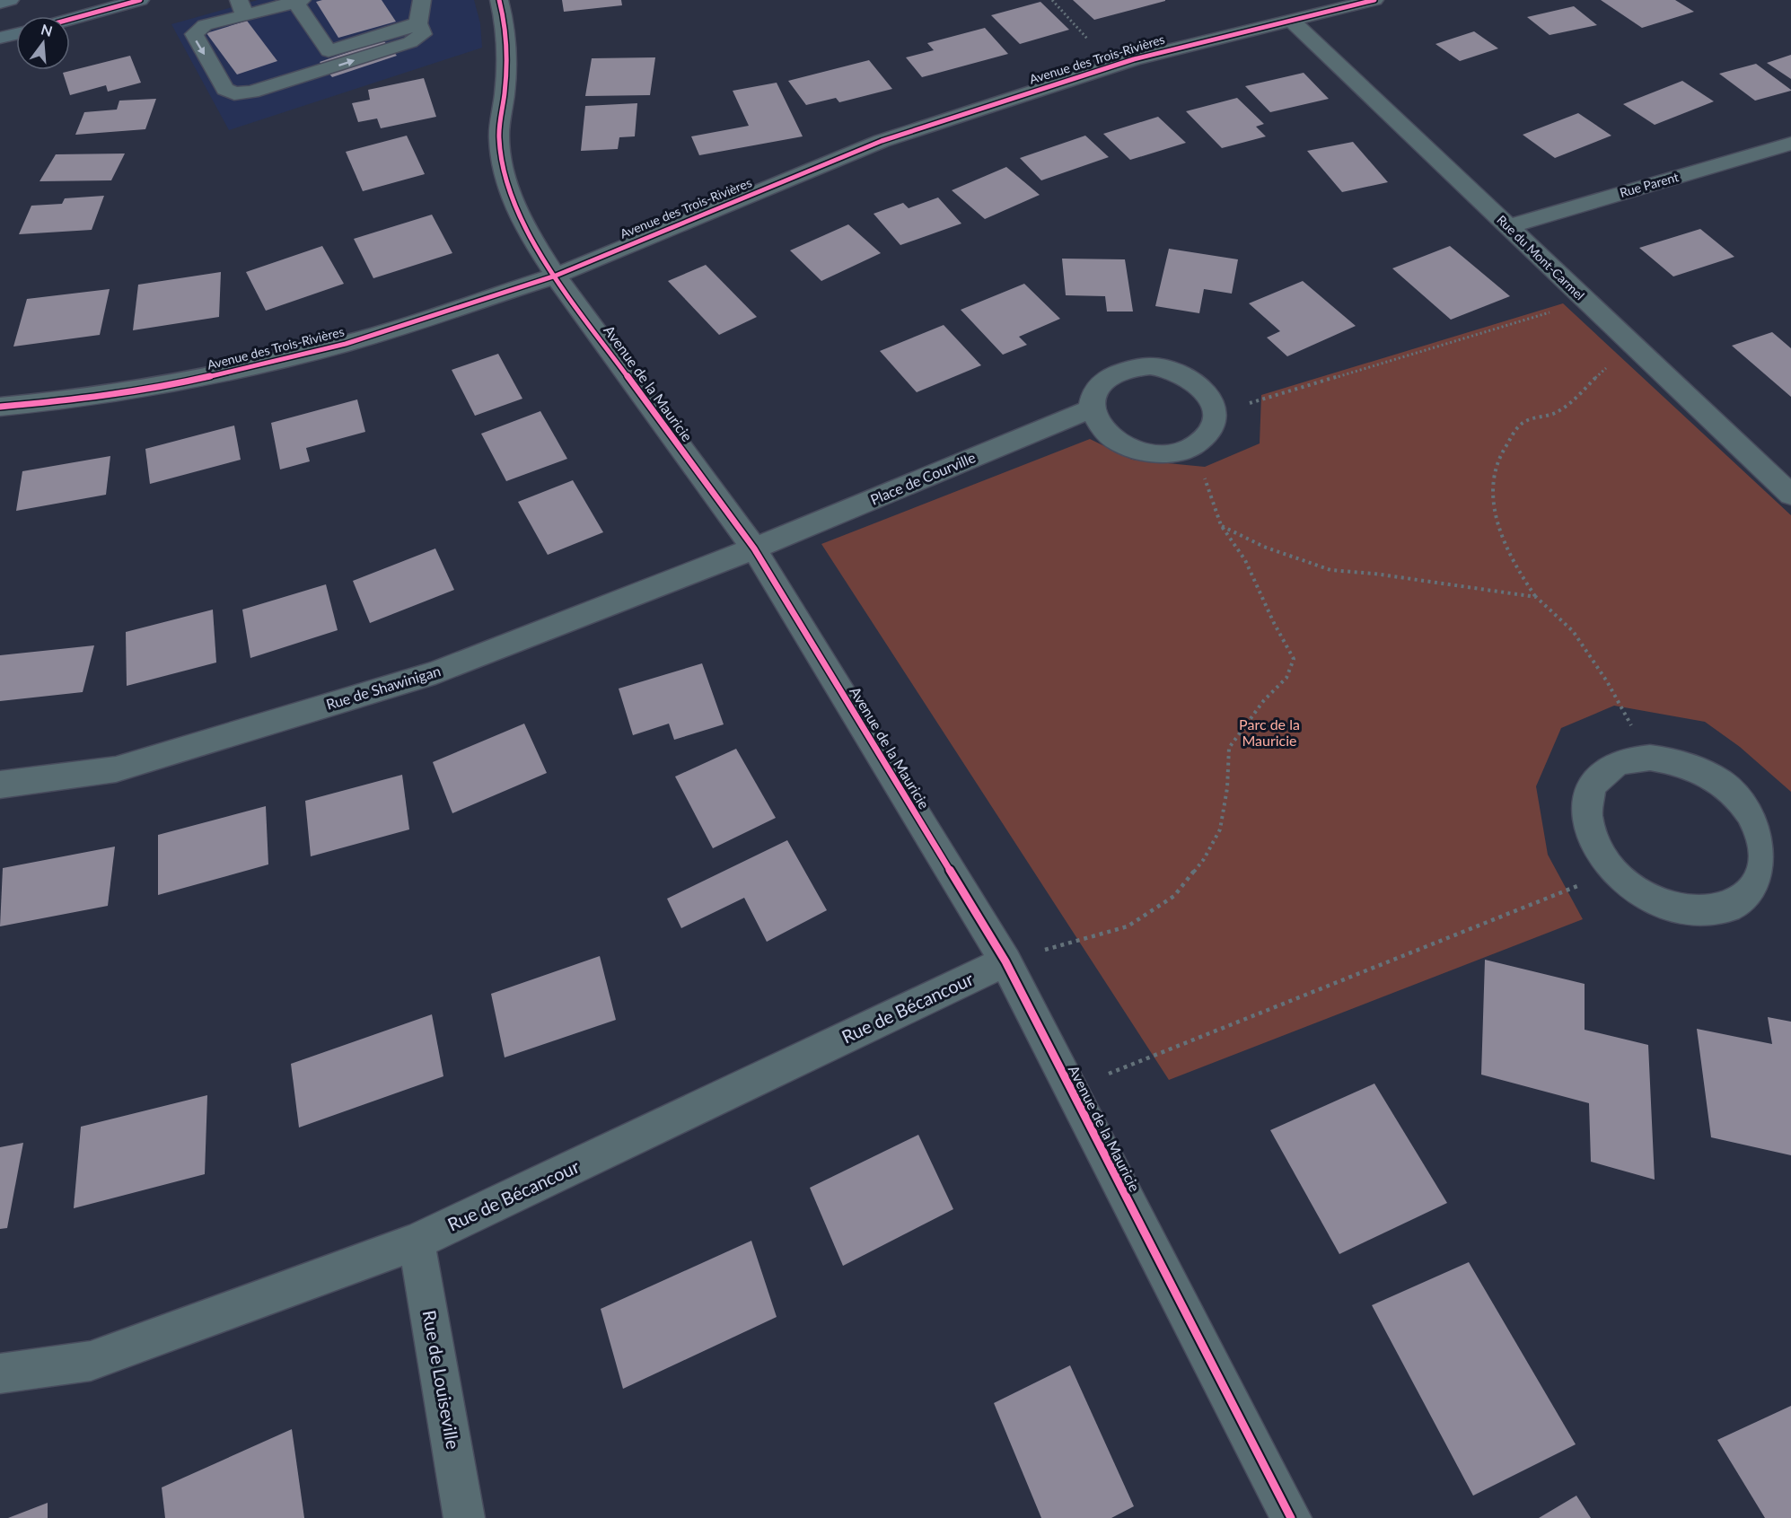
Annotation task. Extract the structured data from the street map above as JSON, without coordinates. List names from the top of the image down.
{
  "streets": {
    "street": [
      "Avenue des Trois-Rivières",
      "Rue Parent",
      "Rue du Mont-Carmel",
      "Avenue de la Mauricie",
      "Place de Courville",
      "Rue de Shawinigan",
      "Rue de Bécancour",
      "Rue de Louiseville"
    ]
  },
  "crossings": [
    ["Avenue des Trois-Rivières", "Rue du Mont-Carmel"],
    ["Avenue des Trois-Rivières", "Avenue de la Mauricie"],
    ["Rue Parent", "Rue du Mont-Carmel"],
    ["Avenue de la Mauricie", "Place de Courville"],
    ["Avenue de la Mauricie", "Rue de Shawinigan"],
    ["Avenue de la Mauricie", "Rue de Bécancour"],
    ["Place de Courville", "Rue de Shawinigan"],
    ["Rue de Bécancour", "Rue de Louiseville"]
  ],
  "parks": ["Parc de la Mauricie"],
  "north": "top"
}
